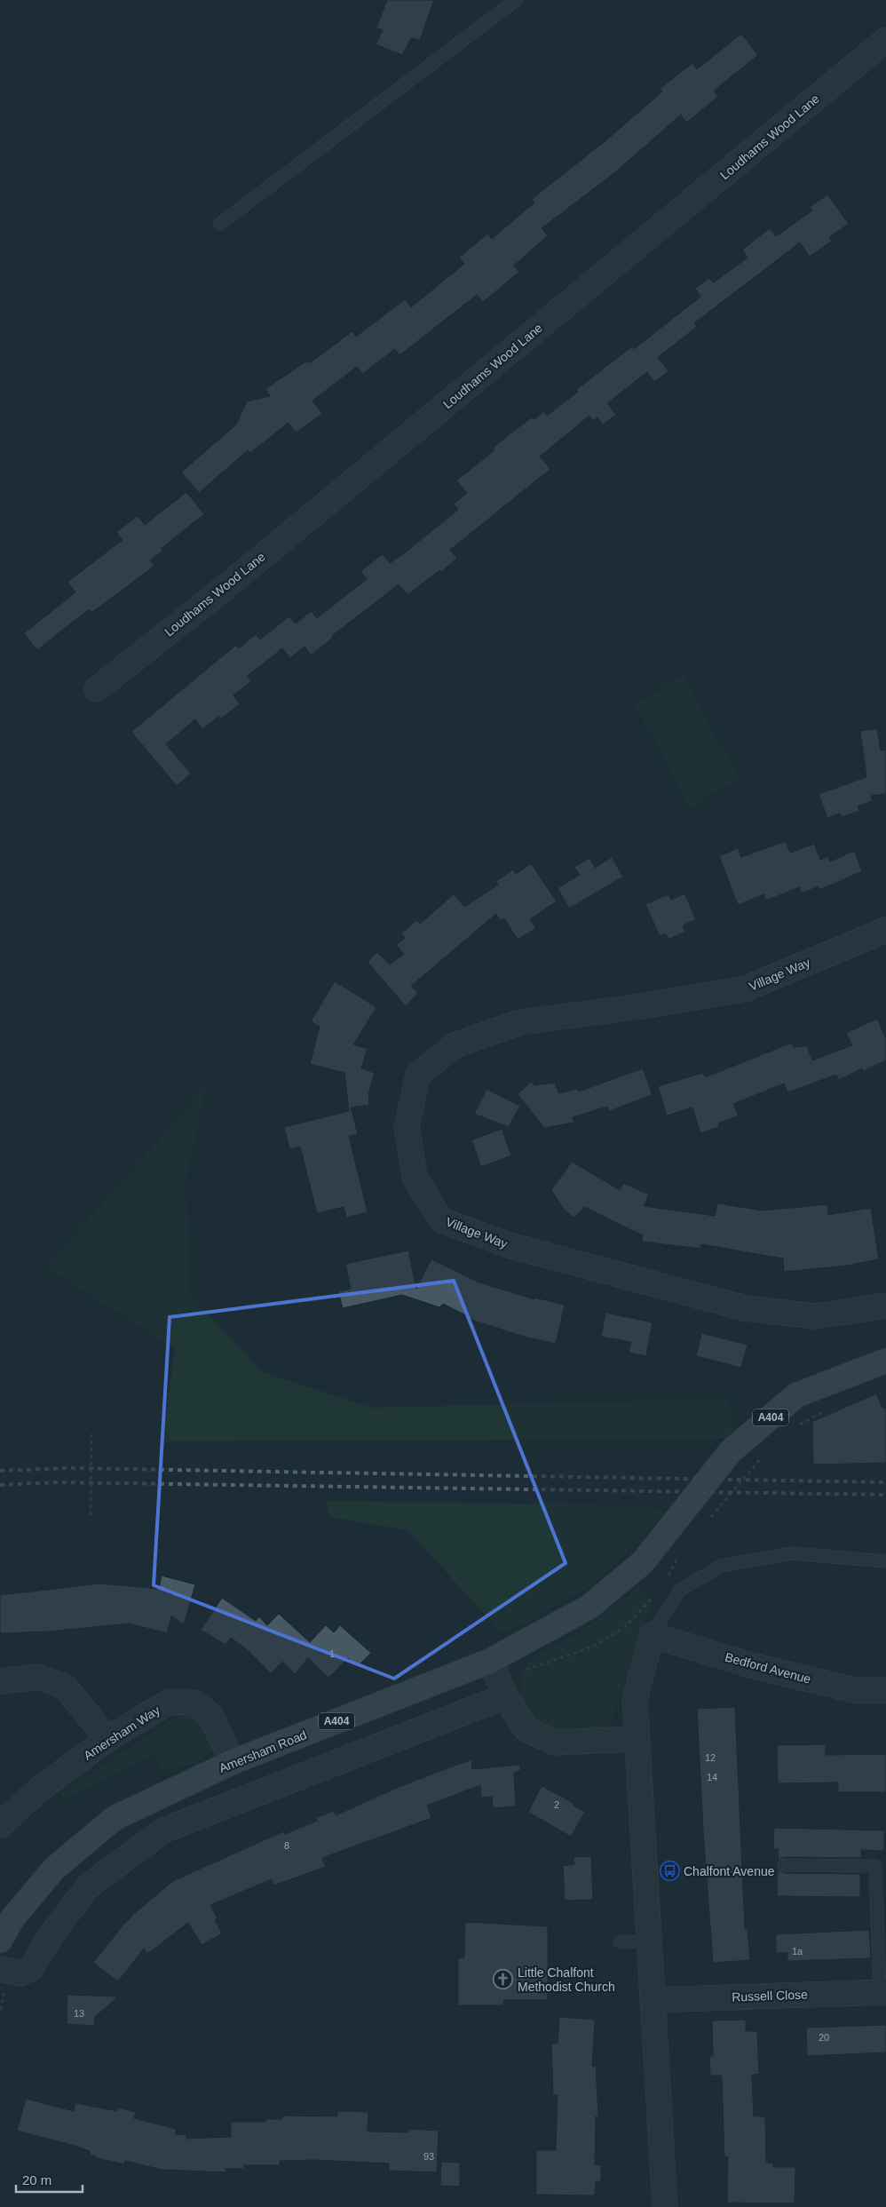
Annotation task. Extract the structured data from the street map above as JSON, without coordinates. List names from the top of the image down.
{
  "streets": {
    "main road": ["A404", "Amersham Road"],
    "street": [
      "Loudhams Wood Lane",
      "Village Way",
      "Bedford Avenue",
      "Amersham Way",
      "Russell Close"
    ]
  },
  "crossings": [
    ["Amersham Way", "Amersham Road"]
  ],
  "places": {
    "bus stop": ["Chalfont Avenue"],
    "church": ["Little Chalfont Methodist Church"]
  },
  "house_numbers": [
    "1",
    "12",
    "14",
    "2",
    "8",
    "1a",
    "13",
    "20",
    "93"
  ],
  "scale_bar": "20 m"
}
